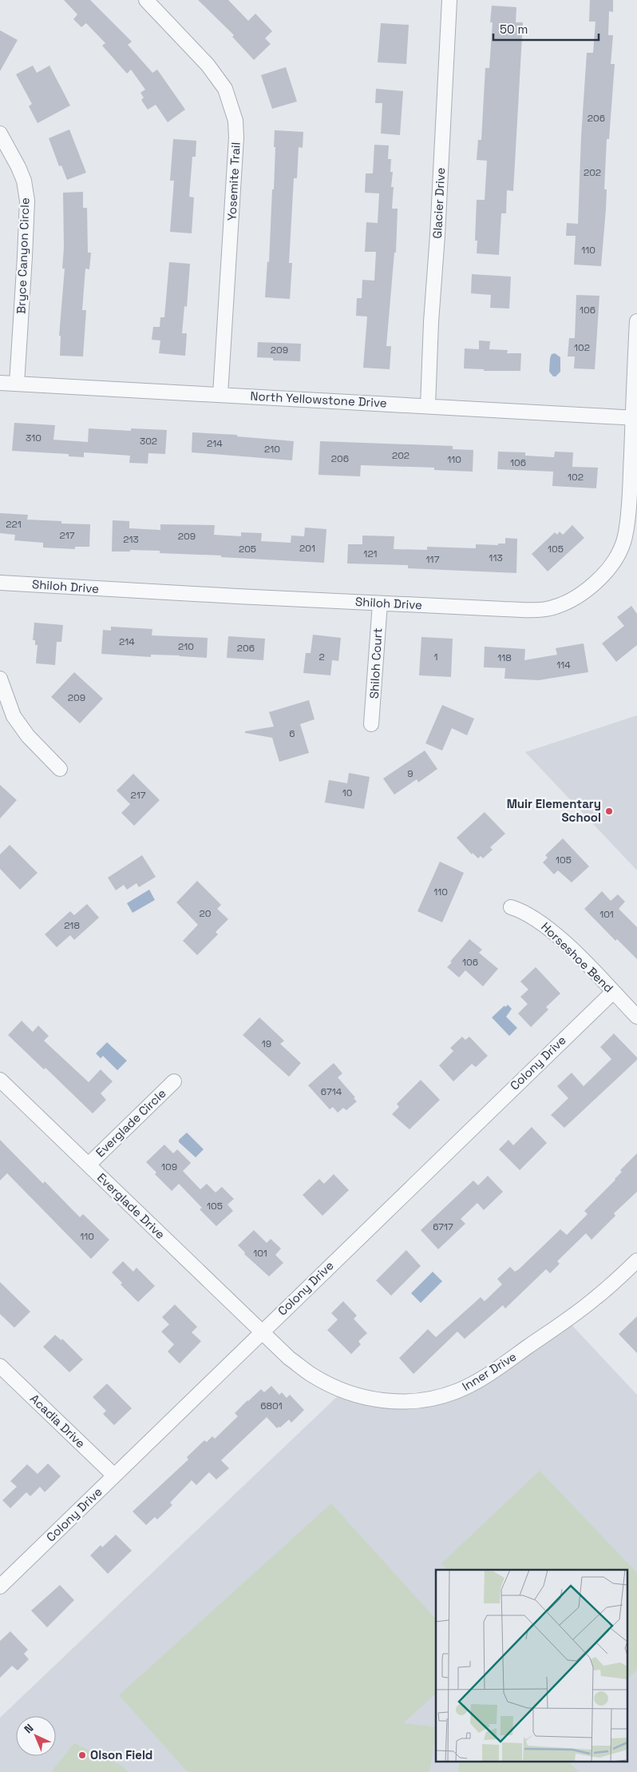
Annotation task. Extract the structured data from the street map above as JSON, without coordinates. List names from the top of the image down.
{
  "streets": {
    "street": [
      "Yosemite Trail",
      "Glacier Drive",
      "Bryce Canyon Circle",
      "North Yellowstone Drive",
      "Shiloh Drive",
      "Shiloh Court",
      "Horseshoe Bend",
      "Colony Drive",
      "Everglade Circle",
      "Everglade Drive",
      "Inner Drive",
      "Acadia Drive"
    ]
  },
  "crossings": [
    ["Yosemite Trail", "North Yellowstone Drive"],
    ["Glacier Drive", "North Yellowstone Drive"],
    ["Bryce Canyon Circle", "North Yellowstone Drive"],
    ["North Yellowstone Drive", "Shiloh Drive"],
    ["Shiloh Drive", "Shiloh Court"],
    ["Horseshoe Bend", "Colony Drive"],
    ["Colony Drive", "Everglade Drive"],
    ["Colony Drive", "Inner Drive"],
    ["Colony Drive", "Acadia Drive"],
    ["Everglade Circle", "Everglade Drive"],
    ["Everglade Drive", "Inner Drive"]
  ],
  "places": ["Muir Elementary School", "Olson Field"],
  "house_numbers": [
    "206",
    "202",
    "110",
    "106",
    "102",
    "209",
    "310",
    "302",
    "214",
    "210",
    "202",
    "206",
    "110",
    "106",
    "102",
    "221",
    "217",
    "209",
    "213",
    "201",
    "205",
    "105",
    "121",
    "113",
    "117",
    "214",
    "210",
    "206",
    "2",
    "1",
    "118",
    "114",
    "209",
    "6",
    "9",
    "10",
    "217",
    "105",
    "110",
    "20",
    "101",
    "218",
    "106",
    "19",
    "6714",
    "109",
    "105",
    "6717",
    "110",
    "101",
    "6801"
  ],
  "scale_bar": "50 m",
  "north": "top left"
}
